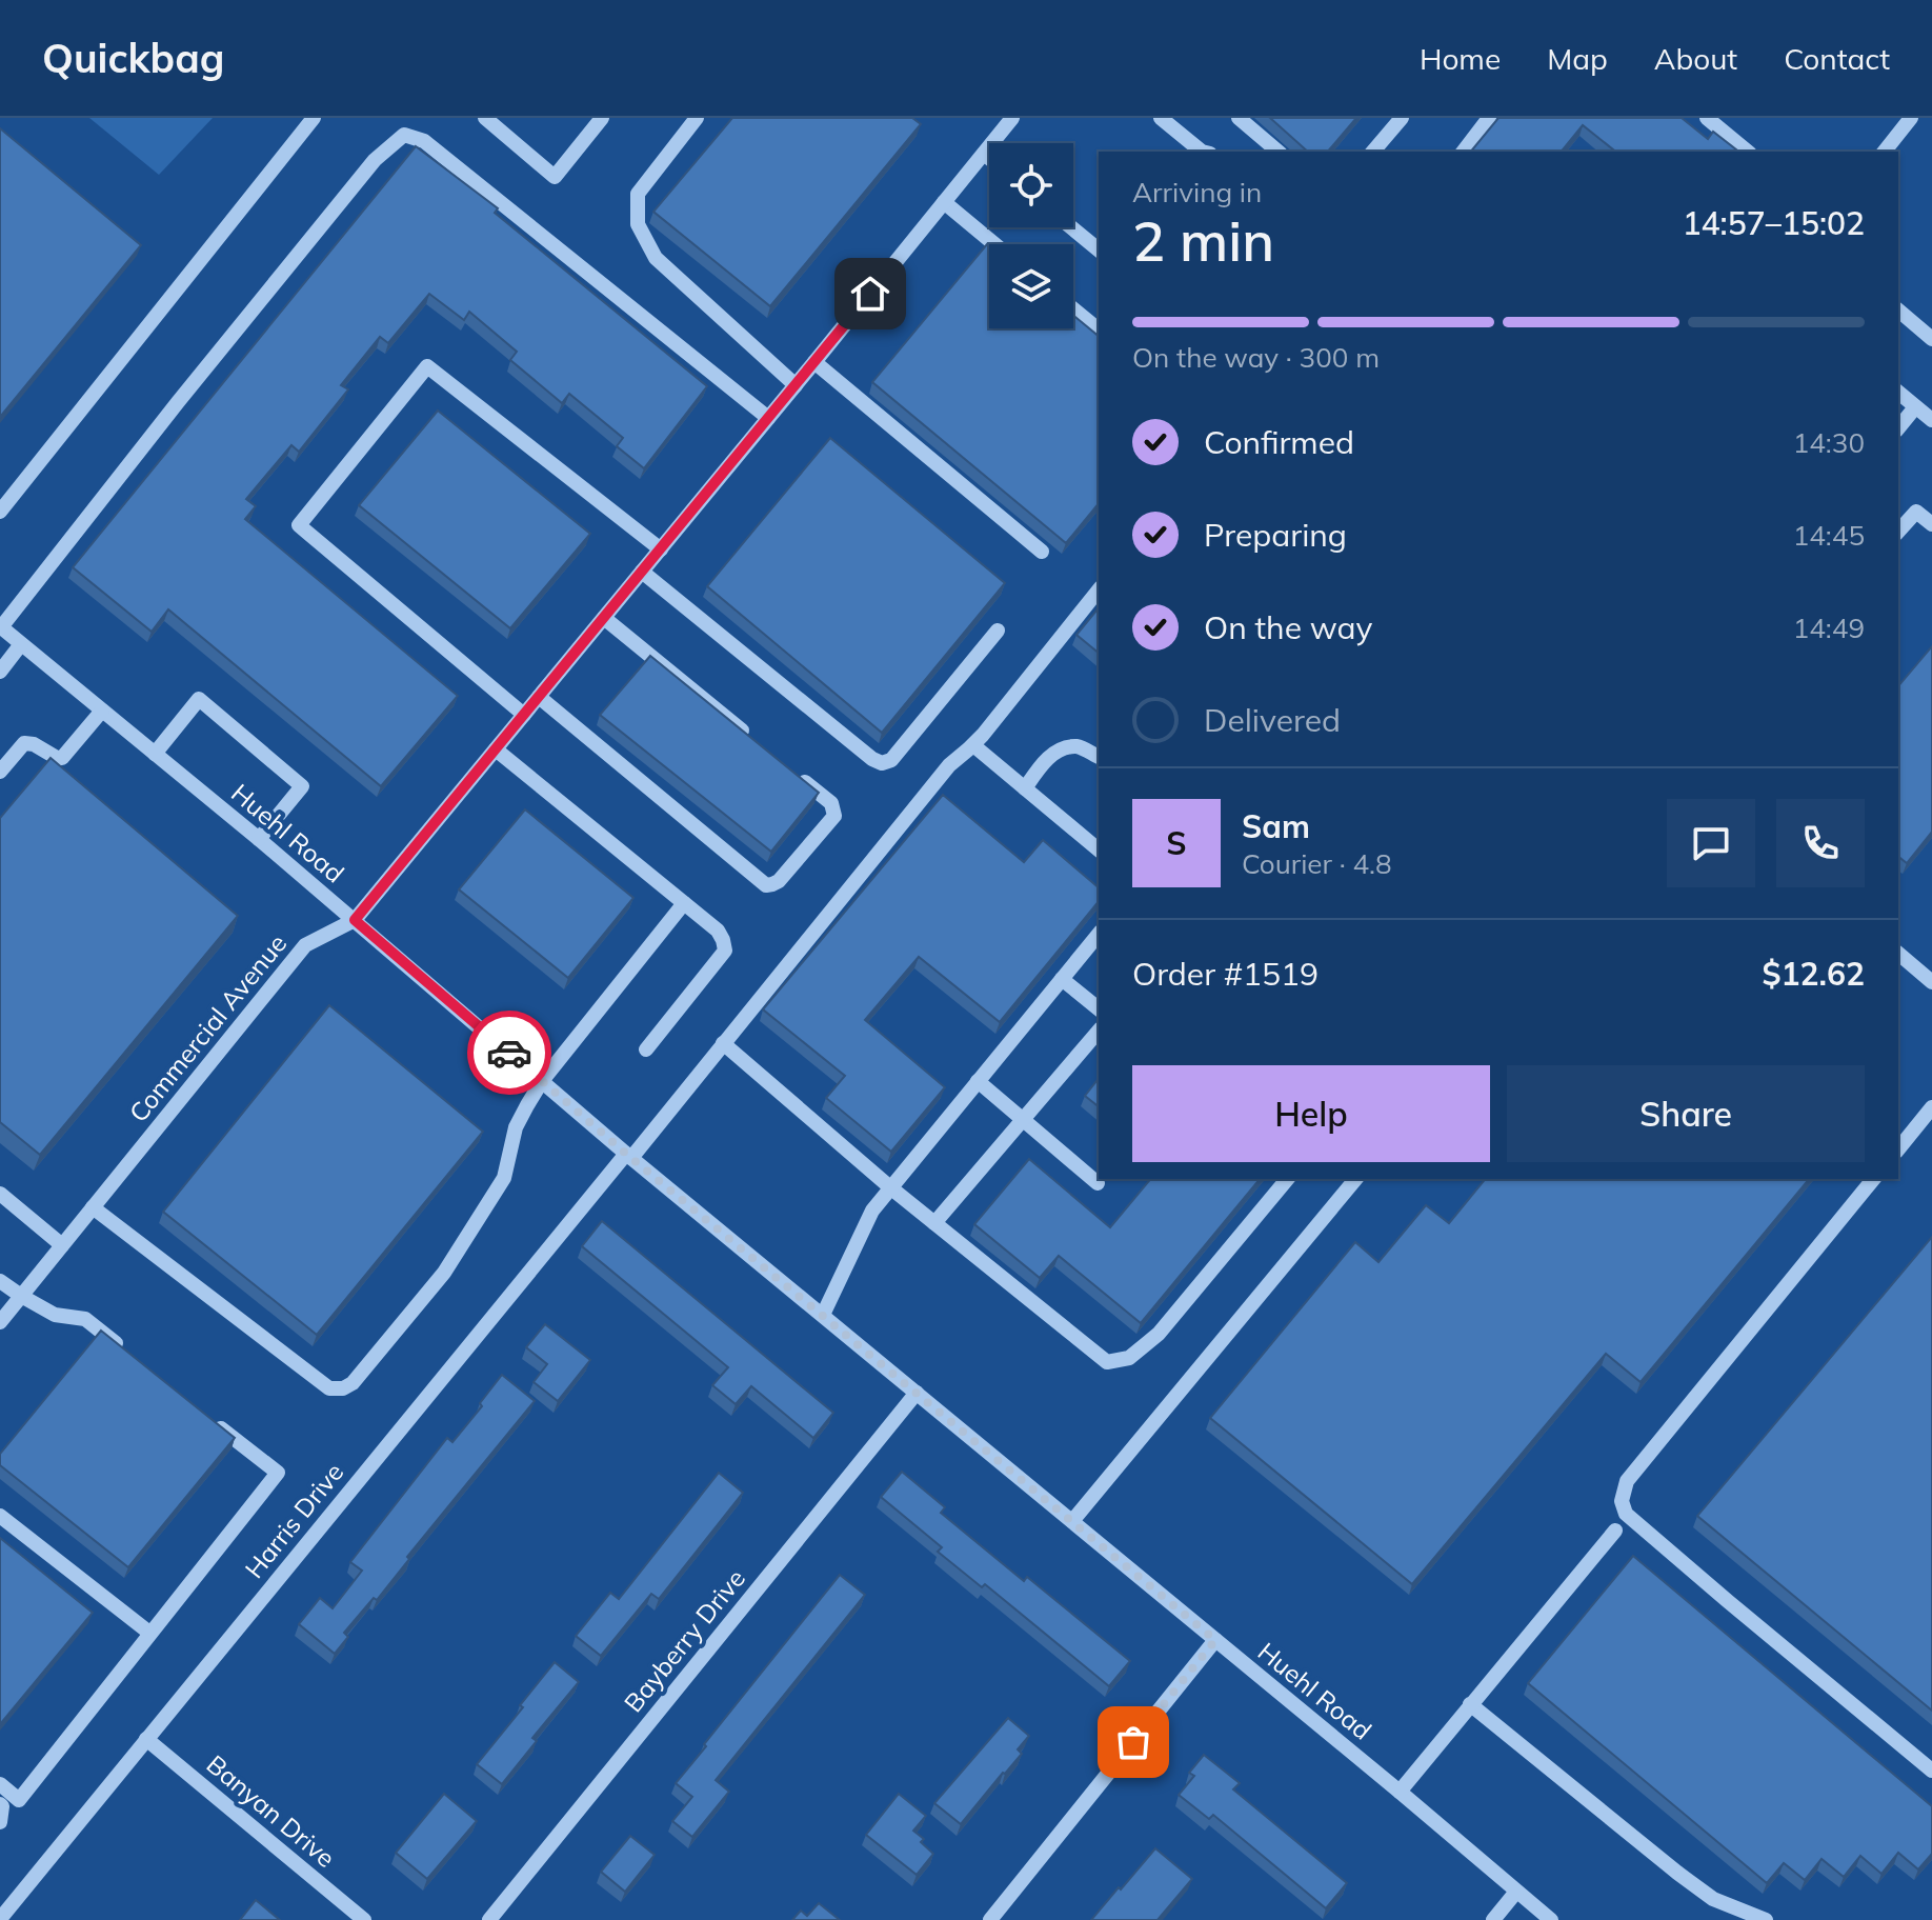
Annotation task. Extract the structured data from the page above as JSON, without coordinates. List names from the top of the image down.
{
  "streets": {
    "street": [
      "Huehl Road",
      "Commercial Avenue",
      "Harris Drive",
      "Bayberry Drive",
      "Banyan Drive"
    ]
  },
  "crossings": [
    ["Huehl Road", "Commercial Avenue"],
    ["Huehl Road", "Harris Drive"],
    ["Huehl Road", "Bayberry Drive"],
    ["Harris Drive", "Banyan Drive"]
  ],
  "page": {
    "header": "Quickbag",
    "nav": [
      "Home",
      "Map",
      "About",
      "Contact"
    ],
    "heading": ["2 min", "Arriving in", "14:57–15:02"],
    "panel": [
      "Sam",
      "Courier · 4.8",
      "Order #1519",
      "$12.62"
    ],
    "bar": "On the way · 300 m",
    "list": [
      ["Confirmed", "14:30"],
      ["Preparing", "14:45"],
      ["On the way", "14:49"],
      "Delivered"
    ],
    "round": "S",
    "buttons": ["Help", "Share"]
  }
}
